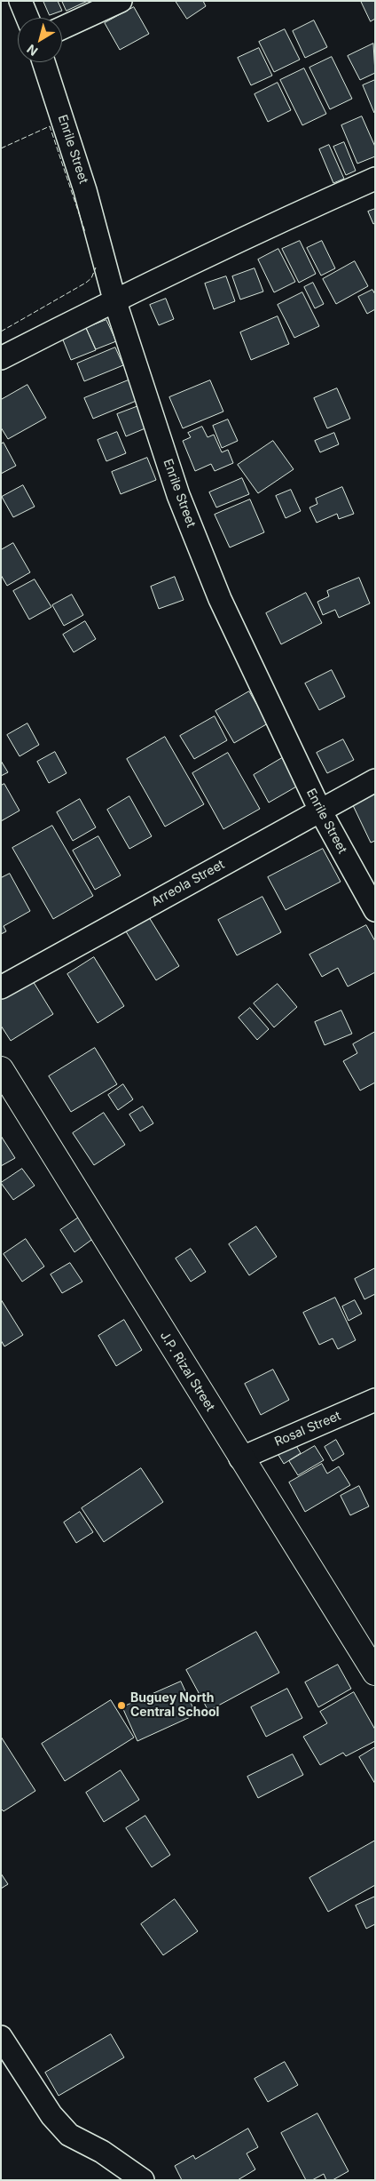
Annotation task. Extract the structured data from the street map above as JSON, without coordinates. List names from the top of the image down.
{
  "streets": {
    "street": [
      "Enrile Street",
      "Arreola Street",
      "J.P. Rizal Street",
      "Rosal Street"
    ]
  },
  "crossings": [
    ["Enrile Street", "Arreola Street"],
    ["J.P. Rizal Street", "Rosal Street"]
  ],
  "places": ["Buguey North Central School"],
  "north": "bottom left"
}
